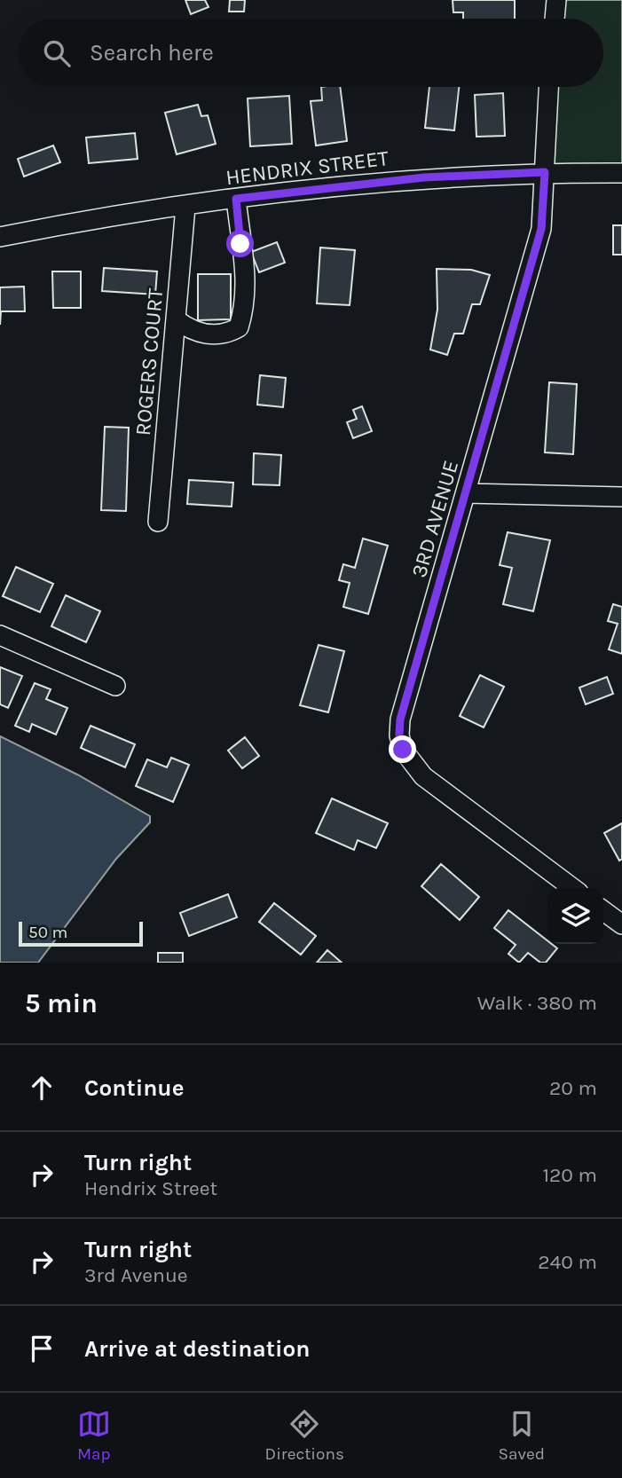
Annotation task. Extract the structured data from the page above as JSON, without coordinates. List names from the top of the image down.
{
  "streets": {
    "street": ["HENDRIX STREET", "ROGERS COURT", "3RD AVENUE"]
  },
  "crossings": [
    ["HENDRIX STREET", "ROGERS COURT"],
    ["HENDRIX STREET", "3RD AVENUE"]
  ],
  "scale_bar": "50 m",
  "page": {
    "search": "Search here",
    "scale": "50 m",
    "heading": ["5 min", "Walk · 380 m"],
    "list": [
      ["Continue", "20 m"],
      ["Turn right", "Hendrix Street", "120 m"],
      ["Turn right", "3rd Avenue", "240 m"],
      "Arrive at destination"
    ],
    "nav": ["Map", "Directions", "Saved"]
  }
}
